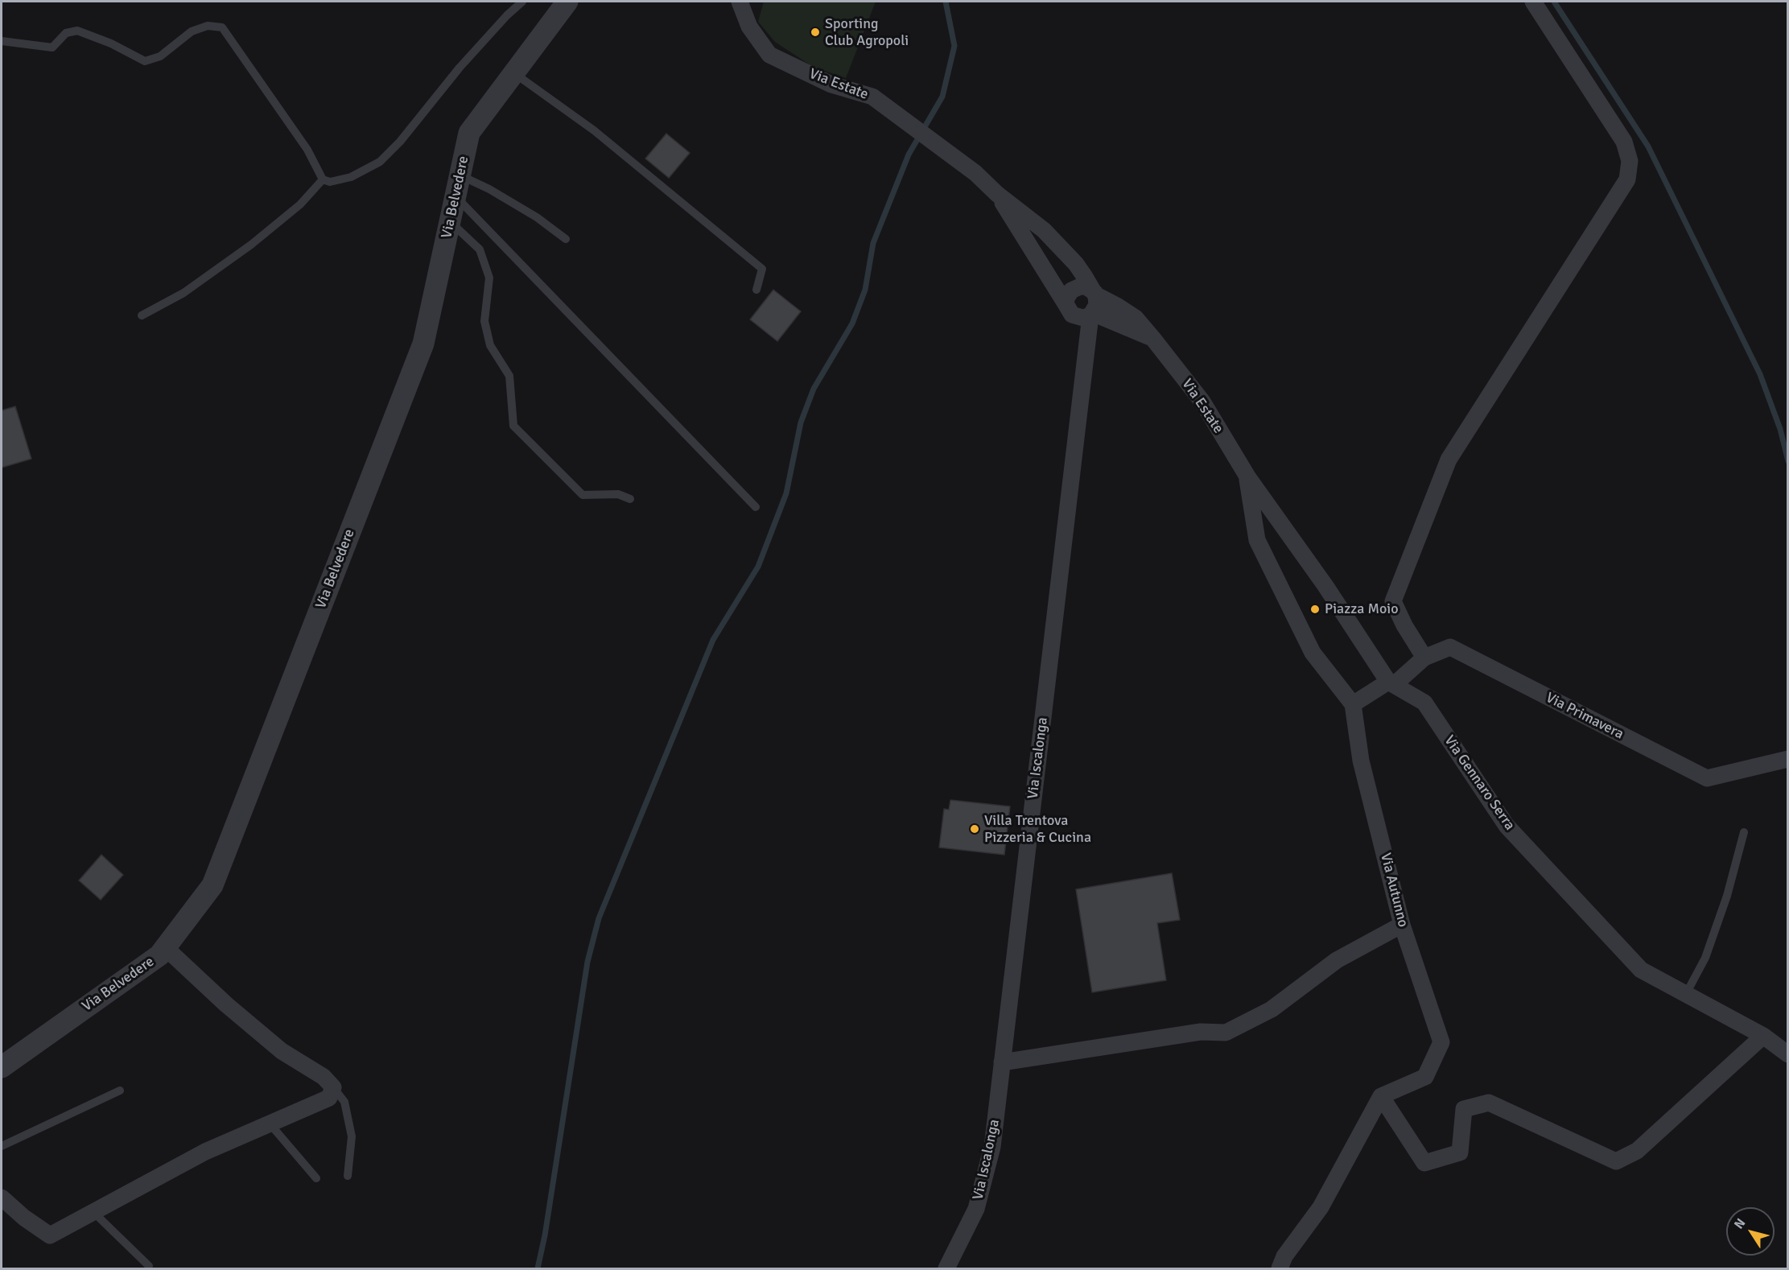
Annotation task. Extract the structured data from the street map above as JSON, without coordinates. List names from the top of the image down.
{
  "streets": {
    "street": [
      "Via Estate",
      "Via Belvedere",
      "Via Primavera",
      "Via Iscalonga",
      "Via Gennaro Serra",
      "Via Autunno"
    ]
  },
  "crossings": [
    ["Via Estate", "Via Iscalonga"],
    ["Via Estate", "Via Gennaro Serra"],
    ["Via Estate", "Via Autunno"],
    ["Via Primavera", "Via Gennaro Serra"],
    ["Via Gennaro Serra", "Via Autunno"]
  ],
  "places": ["Sporting Club Agropoli", "Piazza Moio", "Villa Trentova Pizzeria & Cucina"],
  "north": "top left"
}
